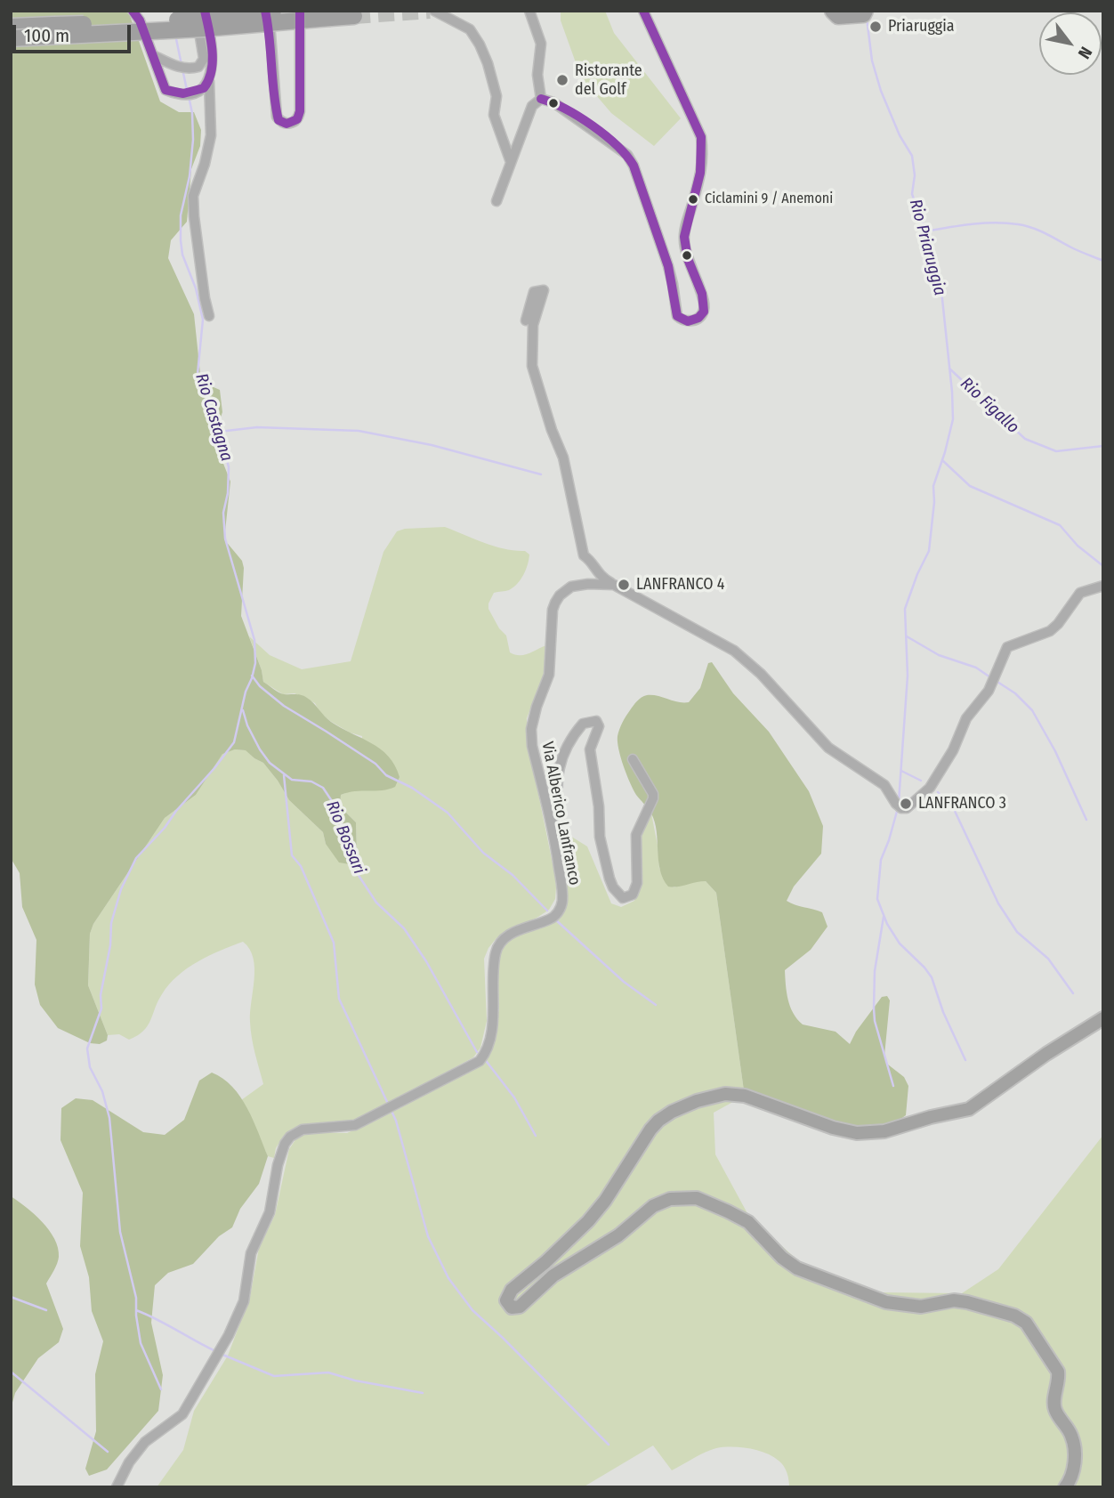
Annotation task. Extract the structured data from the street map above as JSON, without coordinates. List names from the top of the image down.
{
  "streets": {
    "street": ["Via Alberico Lanfranco"]
  },
  "water": [
    "Rio Priaruggia",
    "Rio Figallo",
    "Rio Castagna",
    "Rio Bossari"
  ],
  "places": [
    "Priaruggia",
    "Ristorante del Golf",
    "Ciclamini 9 / Anemoni",
    "LANFRANCO 4",
    "LANFRANCO 3"
  ],
  "scale_bar": "100 m",
  "north": "bottom right"
}
